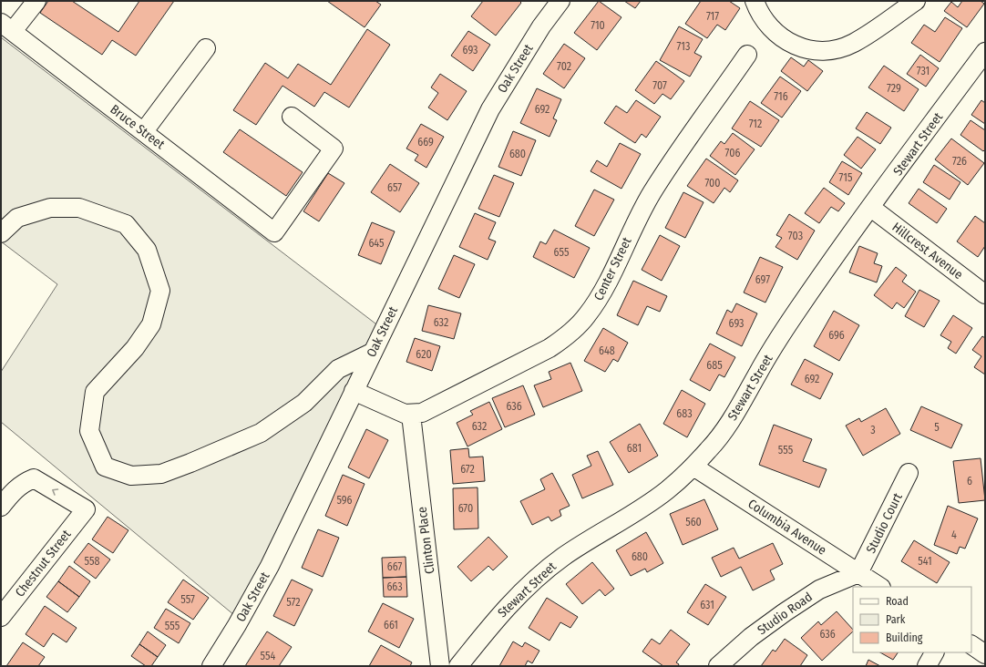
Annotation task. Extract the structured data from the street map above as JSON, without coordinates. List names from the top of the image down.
{
  "streets": {
    "street": [
      "Oak Street",
      "Bruce Street",
      "Stewart Street",
      "Hillcrest Avenue",
      "Center Street",
      "Studio Court",
      "Columbia Avenue",
      "Clinton Place",
      "Chestnut Street",
      "Studio Road"
    ]
  },
  "crossings": [
    ["Stewart Street", "Hillcrest Avenue"],
    ["Stewart Street", "Columbia Avenue"],
    ["Center Street", "Clinton Place"],
    ["Studio Court", "Columbia Avenue"],
    ["Studio Court", "Studio Road"],
    ["Columbia Avenue", "Studio Road"]
  ],
  "house_numbers": [
    "717",
    "710",
    "713",
    "693",
    "702",
    "731",
    "707",
    "729",
    "716",
    "692",
    "712",
    "669",
    "706",
    "680",
    "726",
    "715",
    "700",
    "657",
    "703",
    "645",
    "655",
    "697",
    "632",
    "693",
    "696",
    "648",
    "620",
    "685",
    "692",
    "636",
    "683",
    "632",
    "5",
    "3",
    "681",
    "555",
    "672",
    "6",
    "596",
    "670",
    "560",
    "4",
    "680",
    "558",
    "541",
    "667",
    "663",
    "557",
    "572",
    "631",
    "661",
    "555",
    "636",
    "554"
  ],
  "legend": ["Road", "Park", "Building"]
}
